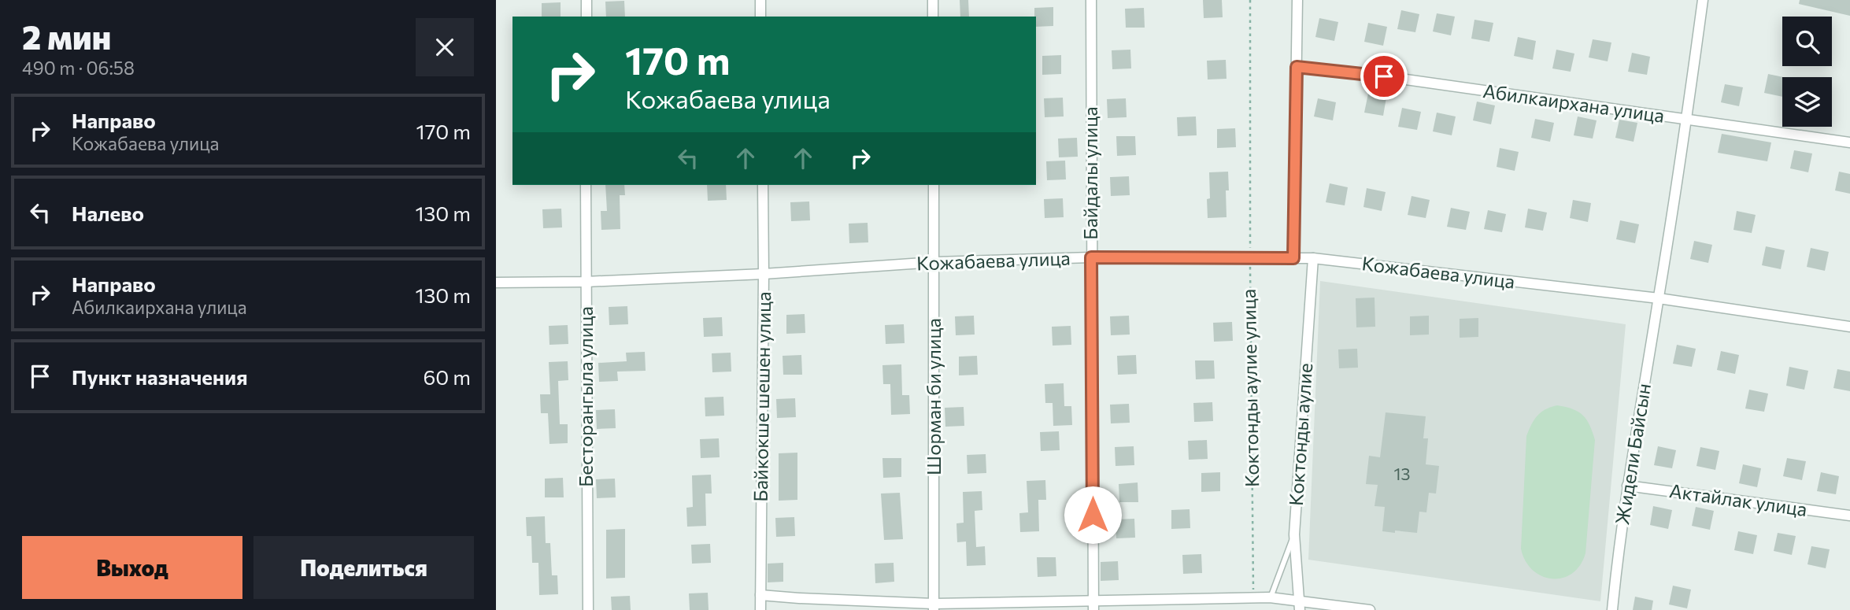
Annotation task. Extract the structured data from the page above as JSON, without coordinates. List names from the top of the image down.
{
  "streets": {
    "street": [
      "Абилкаирхана улица",
      "Байдалы улица",
      "Кожабаева улица",
      "Бесторангыла улица",
      "Байкокше шешен улица",
      "Шорман би улица",
      "Коктонды аулие",
      "Жидели Байсын",
      "Актайлак улица"
    ],
    "path": ["Коктонды аулие улица"]
  },
  "crossings": [
    ["Абилкаирхана улица", "Жидели Байсын"],
    ["Байдалы улица", "Кожабаева улица"],
    ["Кожабаева улица", "Коктонды аулие улица"],
    ["Кожабаева улица", "Бесторангыла улица"],
    ["Кожабаева улица", "Байкокше шешен улица"],
    ["Кожабаева улица", "Шорман би улица"],
    ["Кожабаева улица", "Коктонды аулие"],
    ["Кожабаева улица", "Жидели Байсын"],
    ["Жидели Байсын", "Актайлак улица"]
  ],
  "house_numbers": ["13"],
  "page": {
    "heading": ["2 мин", "490 m · 06:58"],
    "turn": ["170 m", "Кожабаева улица"],
    "list": [
      {
        "name": "Направо",
        "note": "Кожабаева улица",
        "value": "170 m"
      },
      {
        "name": "Налево",
        "value": "130 m"
      },
      {
        "name": "Направо",
        "note": "Абилкаирхана улица",
        "value": "130 m"
      },
      {
        "name": "Пункт назначения",
        "value": "60 m"
      }
    ],
    "buttons": ["Выход", "Поделиться"]
  }
}
